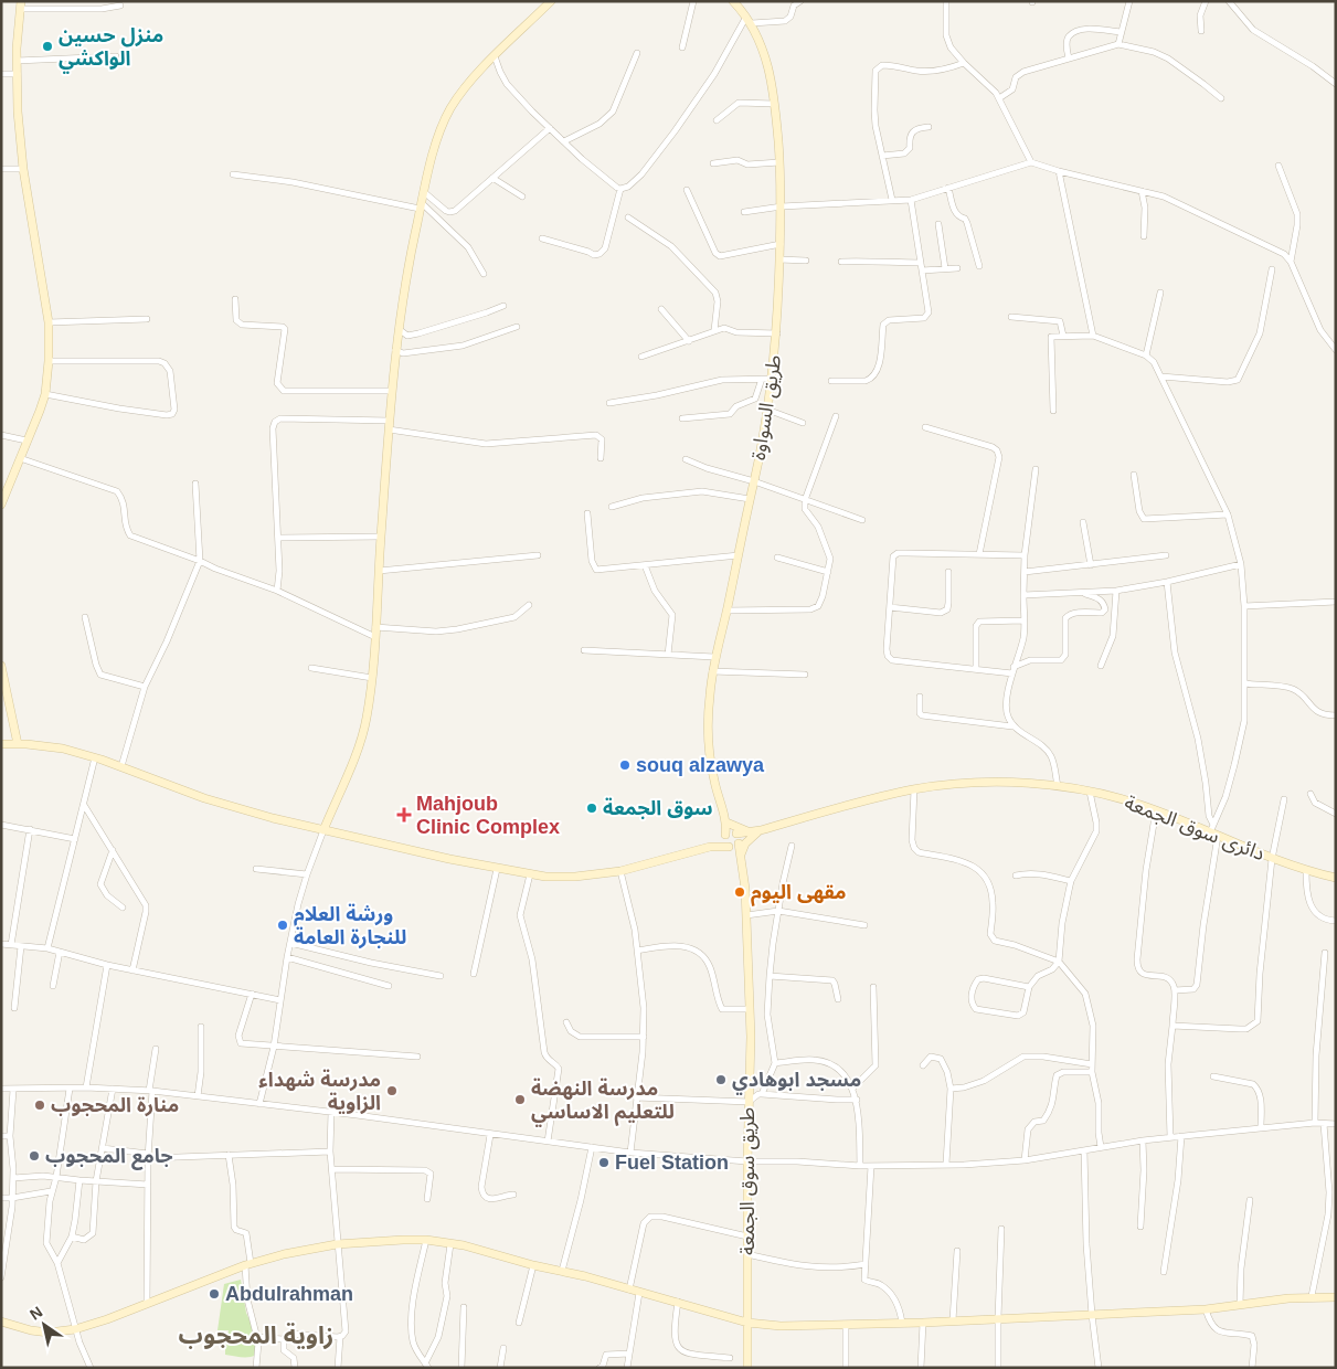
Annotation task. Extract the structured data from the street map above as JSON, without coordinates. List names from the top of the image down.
{
  "streets": {
    "street": ["طريق السواوة", "دائرى سوق الجمعة", "طريق سوق الجمعة"]
  },
  "districts": ["زاوية المحجوب"],
  "places": {
    "other": [
      "منزل حسين الواكشي",
      "souq alzawya",
      "سوق الجمعة",
      "مقهى اليوم",
      "ورشة العلام للنجارة العامة",
      "مسجد ابوهادي",
      "مدرسة شهداء الزاوية",
      "مدرسة النهضة للتعليم الاساسي",
      "منارة المحجوب",
      "جامع المحجوب",
      "Fuel Station",
      "Abdulrahman"
    ],
    "health": ["Mahjoub Clinic Complex"]
  },
  "north": "top left"
}
